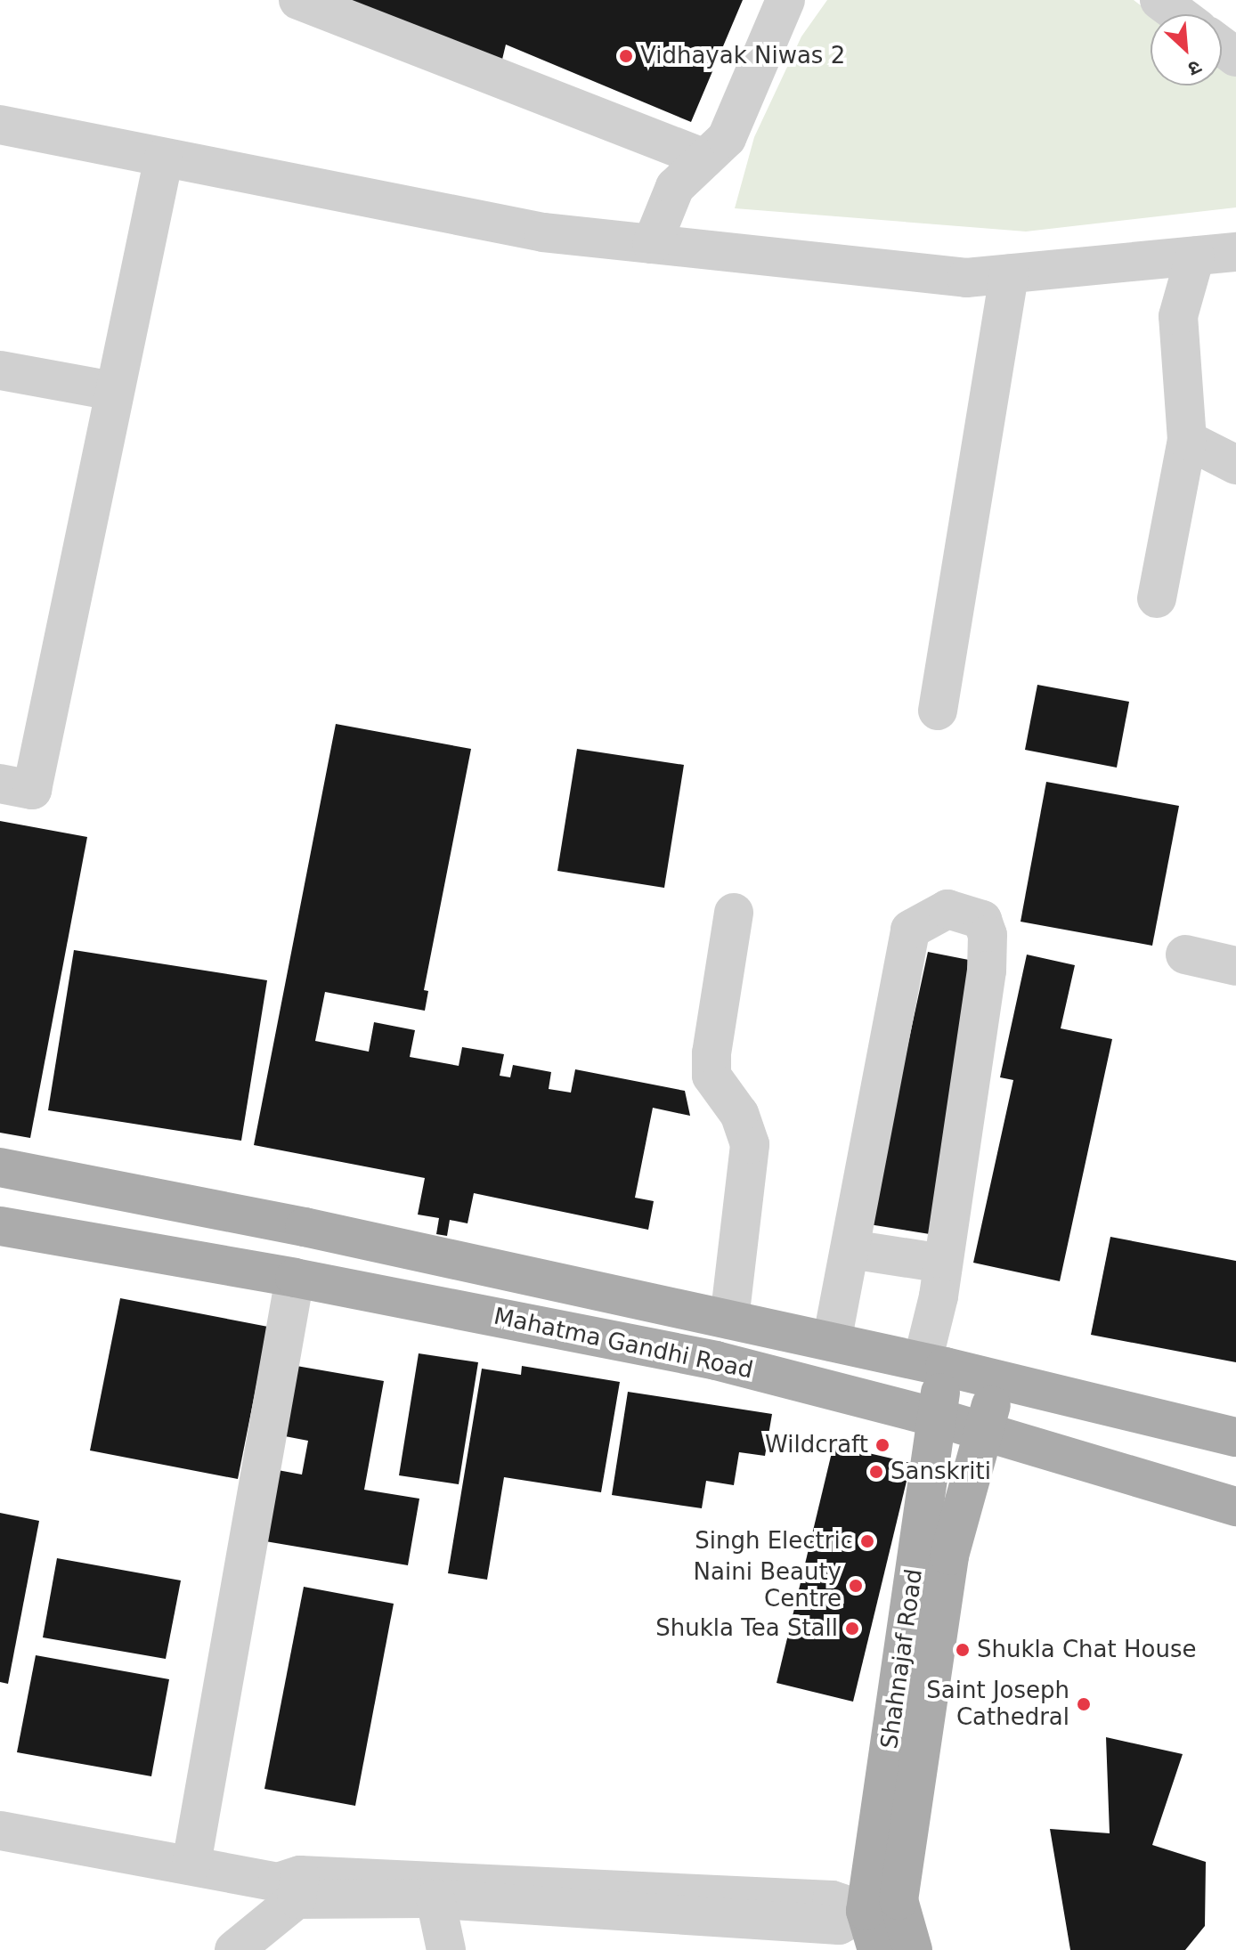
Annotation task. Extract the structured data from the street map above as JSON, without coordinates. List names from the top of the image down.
{
  "streets": {
    "main road": ["Mahatma Gandhi Road", "Shahnajaf Road"]
  },
  "crossings": [
    ["Mahatma Gandhi Road", "Shahnajaf Road"]
  ],
  "places": [
    "Vidhayak Niwas 2",
    "Wildcraft",
    "Sanskriti",
    "Singh Electric",
    "Naini Beauty Centre",
    "Shukla Tea Stall",
    "Shukla Chat House",
    "Saint Joseph Cathedral"
  ],
  "north": "bottom right"
}
